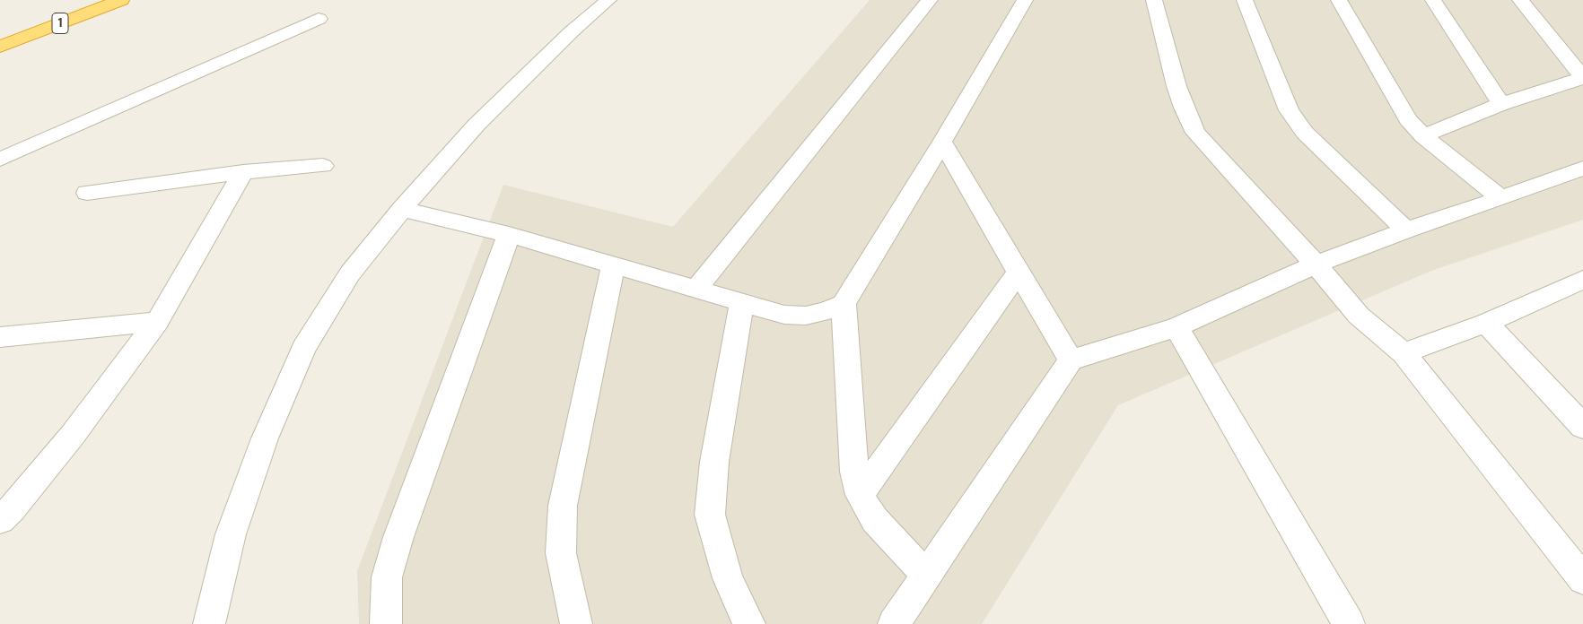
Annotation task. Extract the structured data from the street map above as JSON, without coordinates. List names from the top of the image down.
{
  "streets": {
    "highway": ["1"]
  }
}
